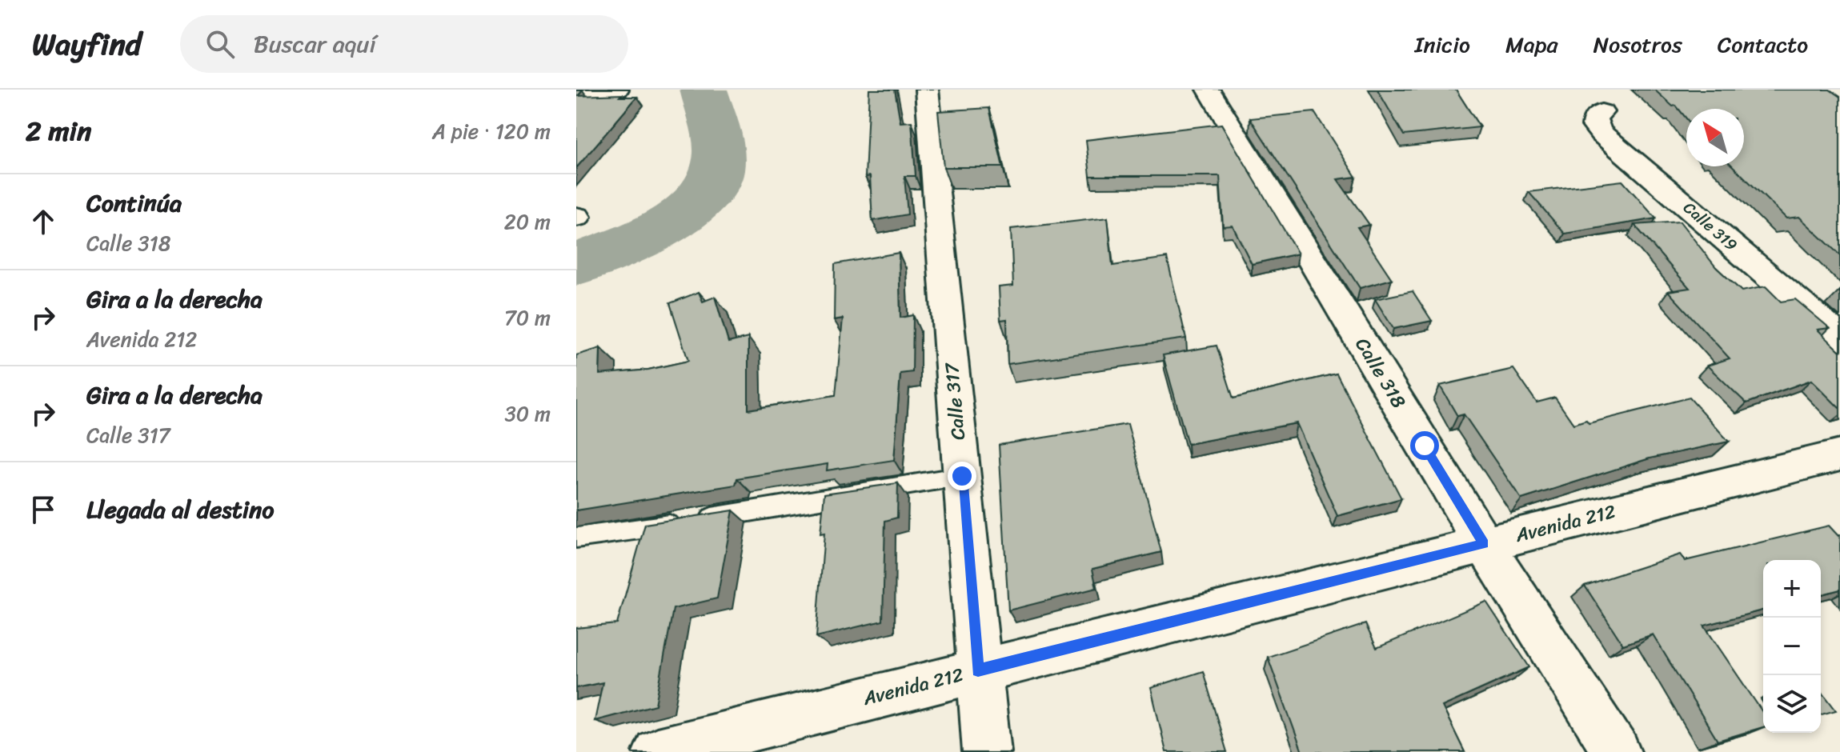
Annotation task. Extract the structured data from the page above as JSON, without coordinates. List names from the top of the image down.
{
  "streets": {
    "street": [
      "Calle 319",
      "Calle 318",
      "Calle 317",
      "Avenida 212"
    ]
  },
  "crossings": [
    ["Calle 318", "Avenida 212"],
    ["Calle 317", "Avenida 212"]
  ],
  "north": "top left",
  "page": {
    "header": "Wayfind",
    "search": "Buscar aquí",
    "nav": [
      "Inicio",
      "Mapa",
      "Nosotros",
      "Contacto"
    ],
    "heading": ["2 min", "A pie · 120 m"],
    "list": [
      ["Continúa", "Calle 318", "20 m"],
      ["Gira a la derecha", "Avenida 212", "70 m"],
      ["Gira a la derecha", "Calle 317", "30 m"],
      "Llegada al destino"
    ],
    "map_buttons": ["+", "−"]
  }
}
